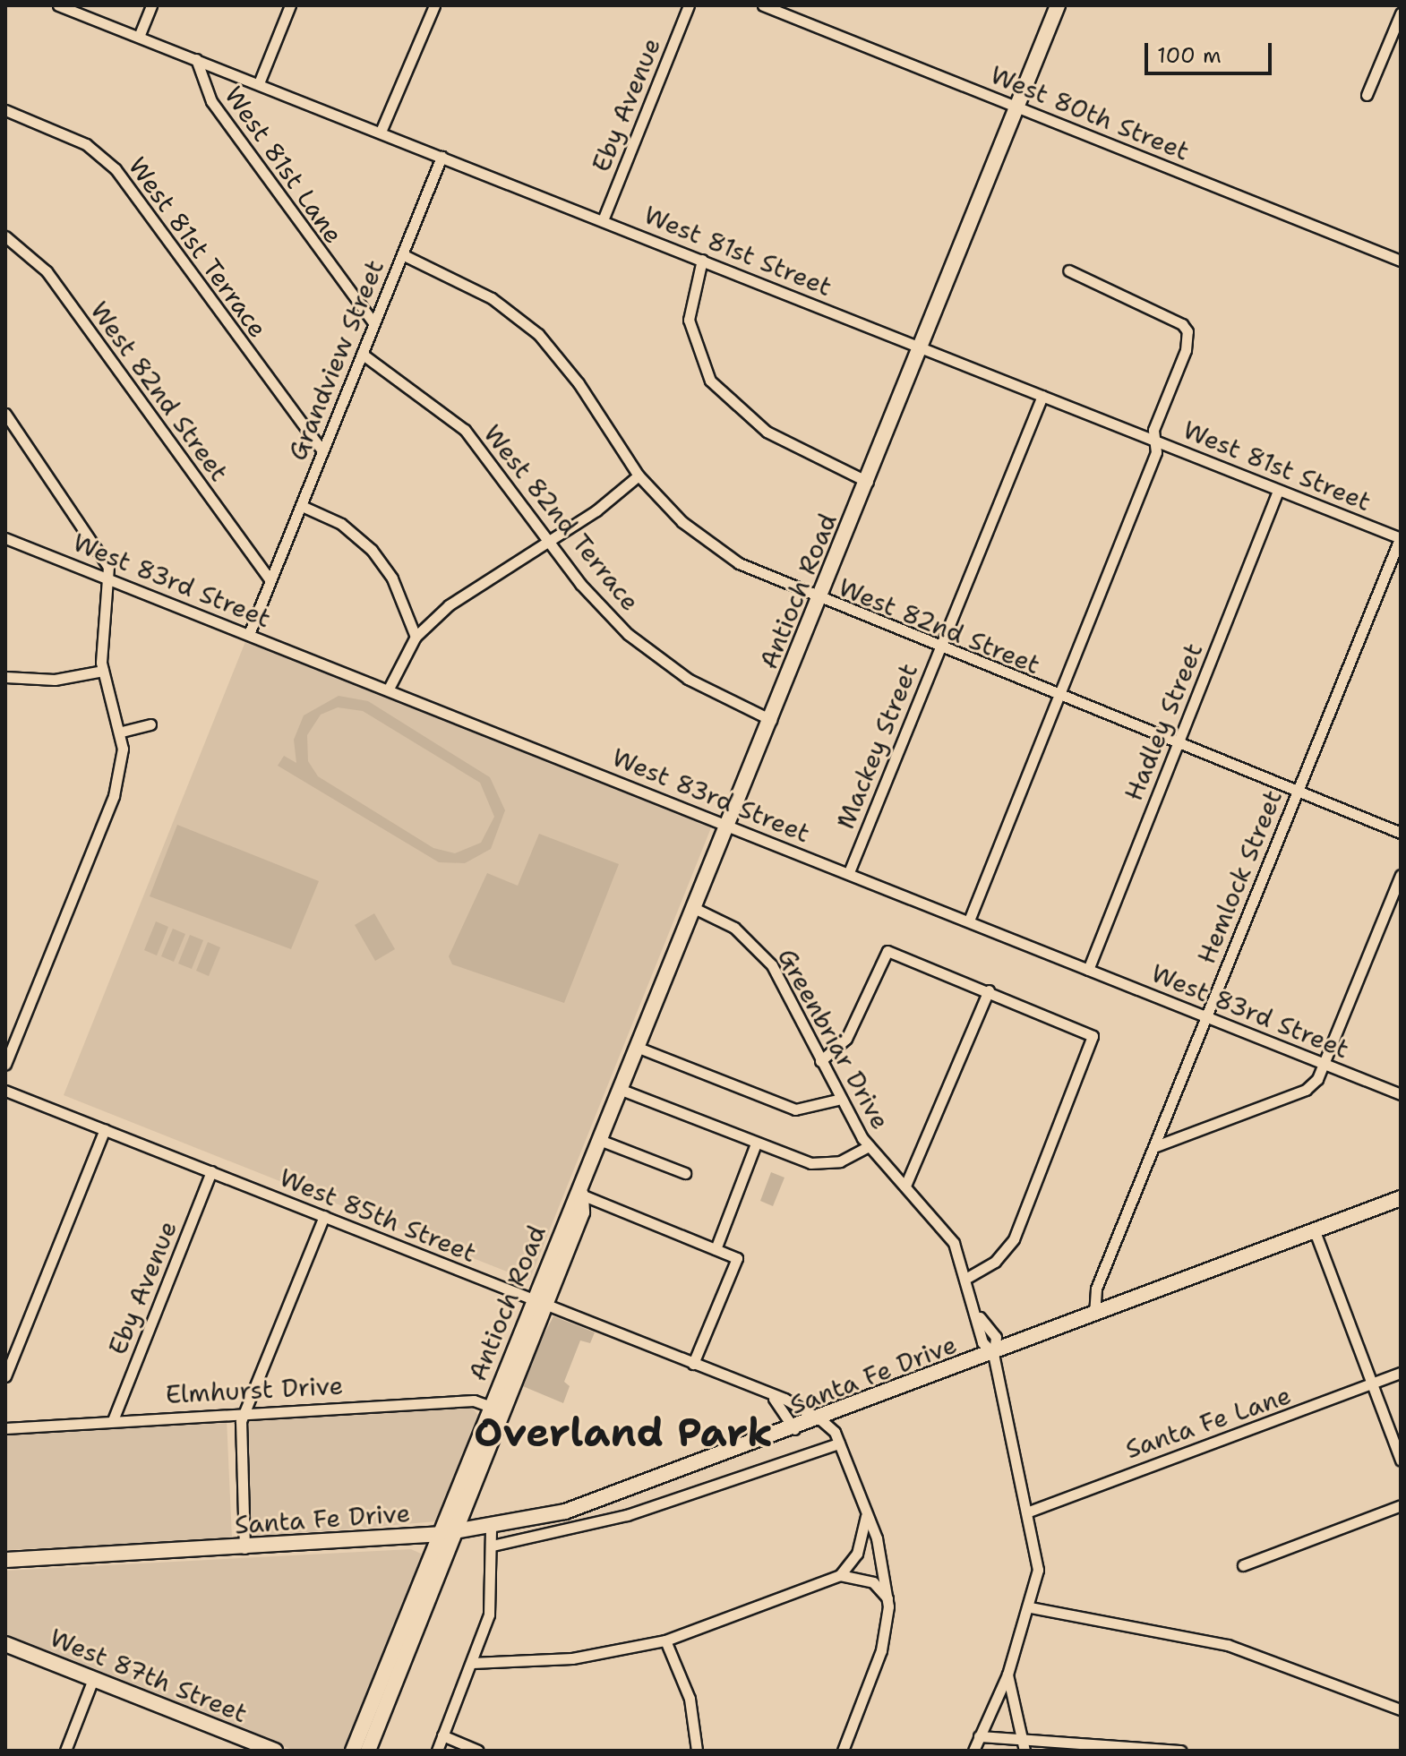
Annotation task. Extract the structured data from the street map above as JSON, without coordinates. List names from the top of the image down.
{
  "streets": {
    "main road": ["Antioch Road", "Santa Fe Drive", "West 87th Street"],
    "street": [
      "Eby Avenue",
      "West 80th Street",
      "West 81st Lane",
      "West 81st Terrace",
      "West 81st Street",
      "Grandview Street",
      "West 82nd Street",
      "West 82nd Terrace",
      "West 83rd Street",
      "Hadley Street",
      "Mackey Street",
      "Hemlock Street",
      "Greenbriar Drive",
      "West 85th Street",
      "Elmhurst Drive",
      "Santa Fe Lane"
    ]
  },
  "crossings": [
    ["Eby Avenue", "West 81st Street"],
    ["Eby Avenue", "West 85th Street"],
    ["Eby Avenue", "Elmhurst Drive"],
    ["West 80th Street", "Antioch Road"],
    ["West 81st Lane", "West 81st Street"],
    ["West 81st Lane", "Grandview Street"],
    ["West 81st Terrace", "Grandview Street"],
    ["West 81st Street", "Grandview Street"],
    ["West 81st Street", "Antioch Road"],
    ["West 81st Street", "Hadley Street"],
    ["West 81st Street", "Mackey Street"],
    ["West 81st Street", "Hemlock Street"],
    ["Grandview Street", "West 82nd Street"],
    ["Grandview Street", "West 82nd Terrace"],
    ["Grandview Street", "West 83rd Street"],
    ["West 82nd Street", "Antioch Road"],
    ["West 82nd Street", "Hadley Street"],
    ["West 82nd Street", "Mackey Street"],
    ["West 82nd Street", "Hemlock Street"],
    ["West 82nd Terrace", "Antioch Road"],
    ["West 83rd Street", "Antioch Road"],
    ["West 83rd Street", "Hadley Street"],
    ["West 83rd Street", "Mackey Street"],
    ["West 83rd Street", "Hemlock Street"],
    ["Antioch Road", "Greenbriar Drive"],
    ["Antioch Road", "West 85th Street"],
    ["Antioch Road", "Santa Fe Drive"],
    ["Antioch Road", "Elmhurst Drive"],
    ["Hemlock Street", "Santa Fe Drive"],
    ["Greenbriar Drive", "Santa Fe Drive"],
    ["Greenbriar Drive", "Santa Fe Lane"],
    ["West 85th Street", "Santa Fe Drive"]
  ],
  "districts": ["Overland Park"],
  "scale_bar": "100 m"
}
